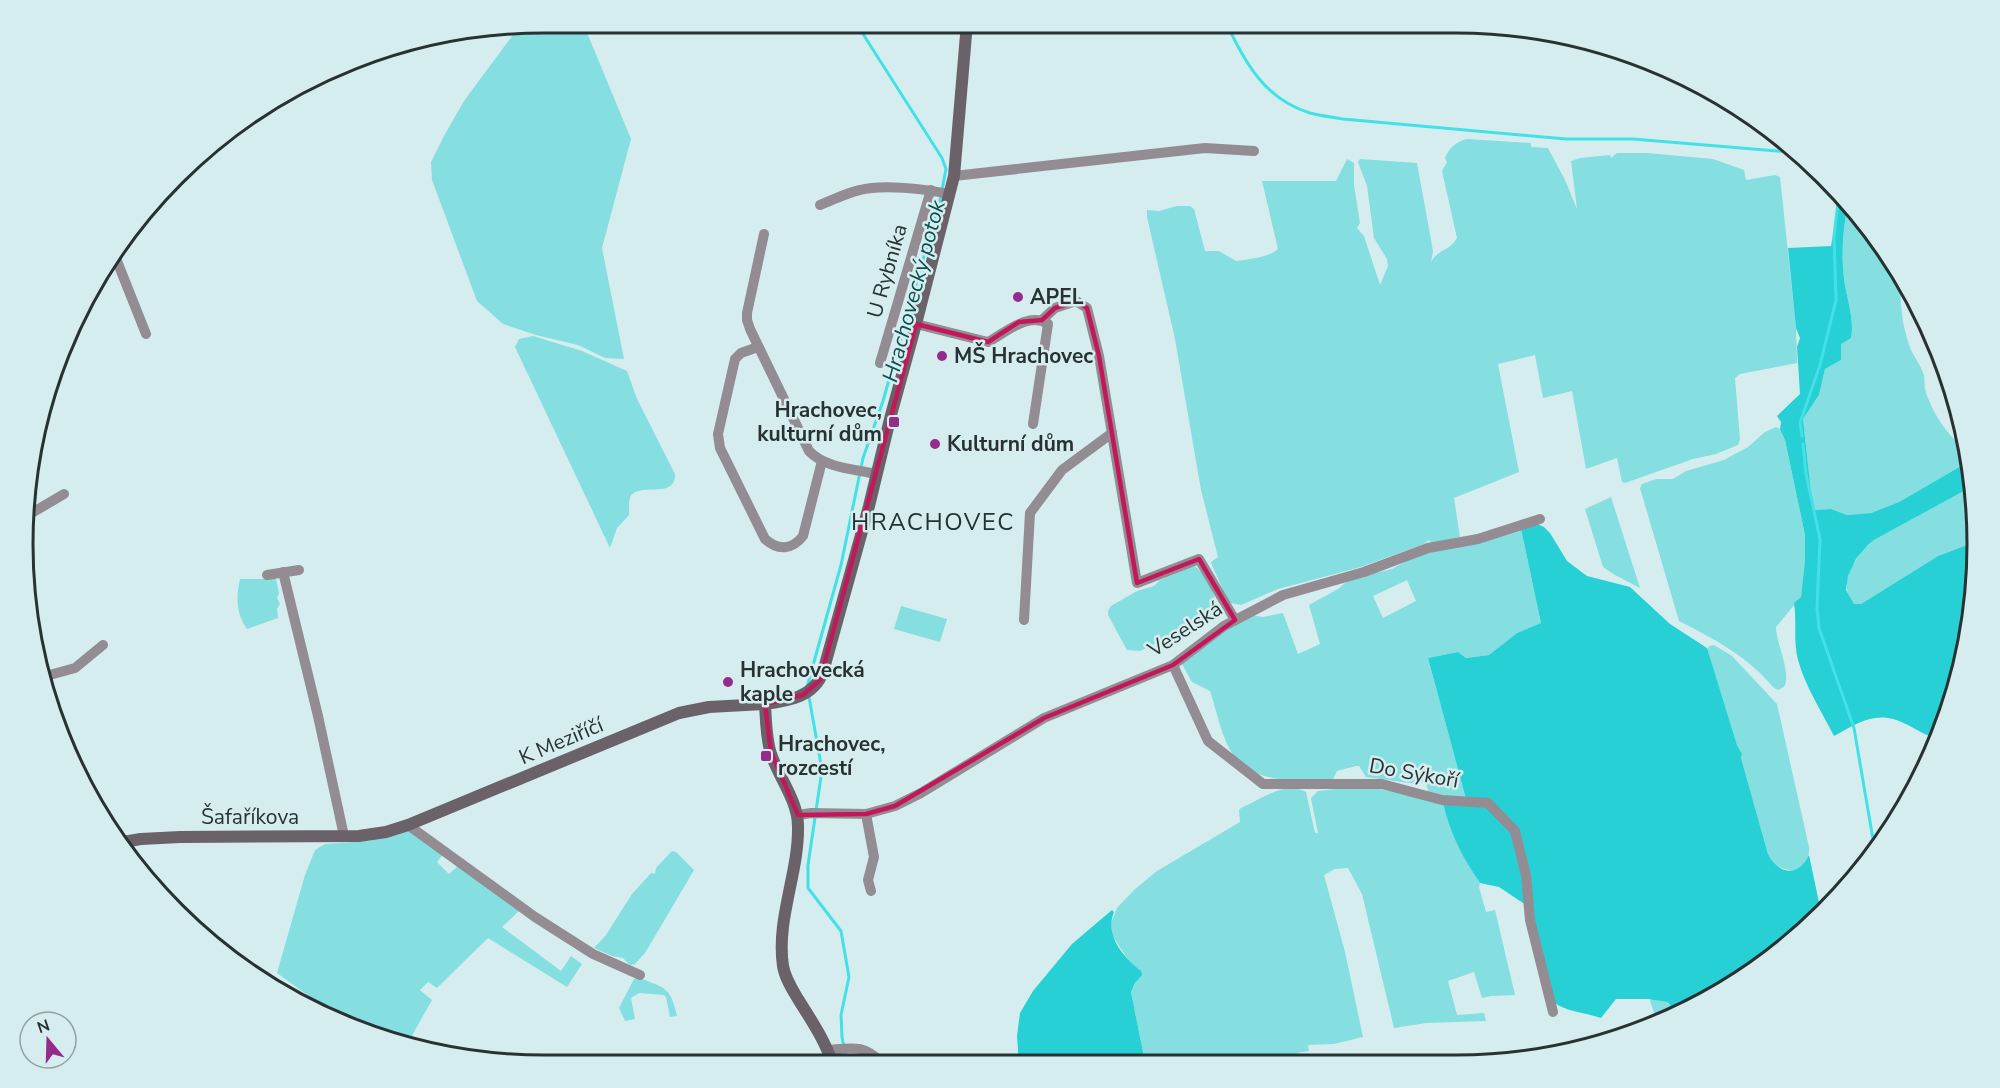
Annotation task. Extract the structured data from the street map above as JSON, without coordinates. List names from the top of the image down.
{
  "streets": {
    "street": [
      "U Rybníka",
      "Veselská",
      "K Meziříčí",
      "Do Sýkoří",
      "Šafaříkova"
    ]
  },
  "crossings": [
    ["Veselská", "Do Sýkoří"],
    ["K Meziříčí", "Šafaříkova"]
  ],
  "districts": ["HRACHOVEC"],
  "water": ["Hrachovecký potok"],
  "places": {
    "other": [
      "APEL",
      "MŠ Hrachovec",
      "Kulturní dům",
      "Hrachovecká kaple"
    ],
    "transit": ["Hrachovec, kulturní dům", "Hrachovec, rozcestí"]
  },
  "north": "top"
}
